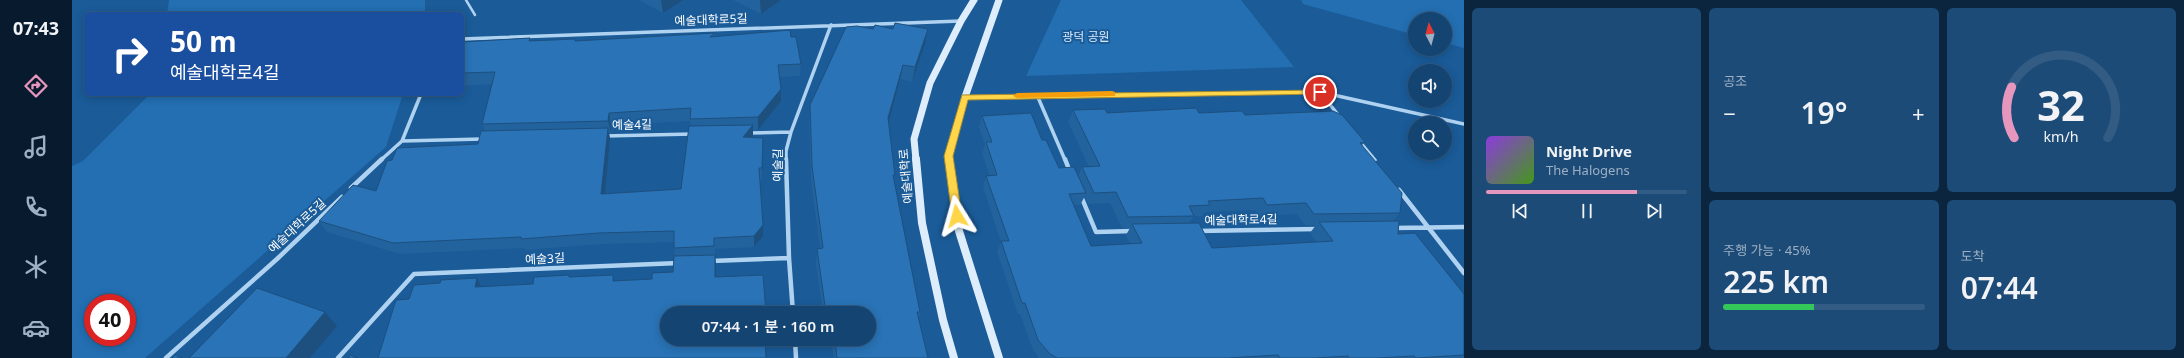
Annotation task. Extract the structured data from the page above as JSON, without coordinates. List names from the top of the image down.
{
  "streets": {
    "street": [
      "예술대학로5길",
      "예술4길",
      "예술길",
      "예술대학로",
      "예술대학로4길",
      "예술3길"
    ]
  },
  "crossings": [
    ["예술대학로5길", "예술길"],
    ["예술대학로5길", "예술대학로"]
  ],
  "parks": ["광덕 공원"],
  "north": "top",
  "page": {
    "tabs": "07:43",
    "tile": [
      "공조",
      ["주행 가능 · 45%", "225 km"],
      ["도착", "07:44"]
    ],
    "turn": ["50 m", "예술대학로4길"],
    "heat": ["−", "19°", "+"],
    "song": ["Night Drive", "The Halogens"],
    "limit": "40",
    "trip": "07:44 · 1 분 · 160 m",
    "gauge": ["32", "km/h"]
  }
}
